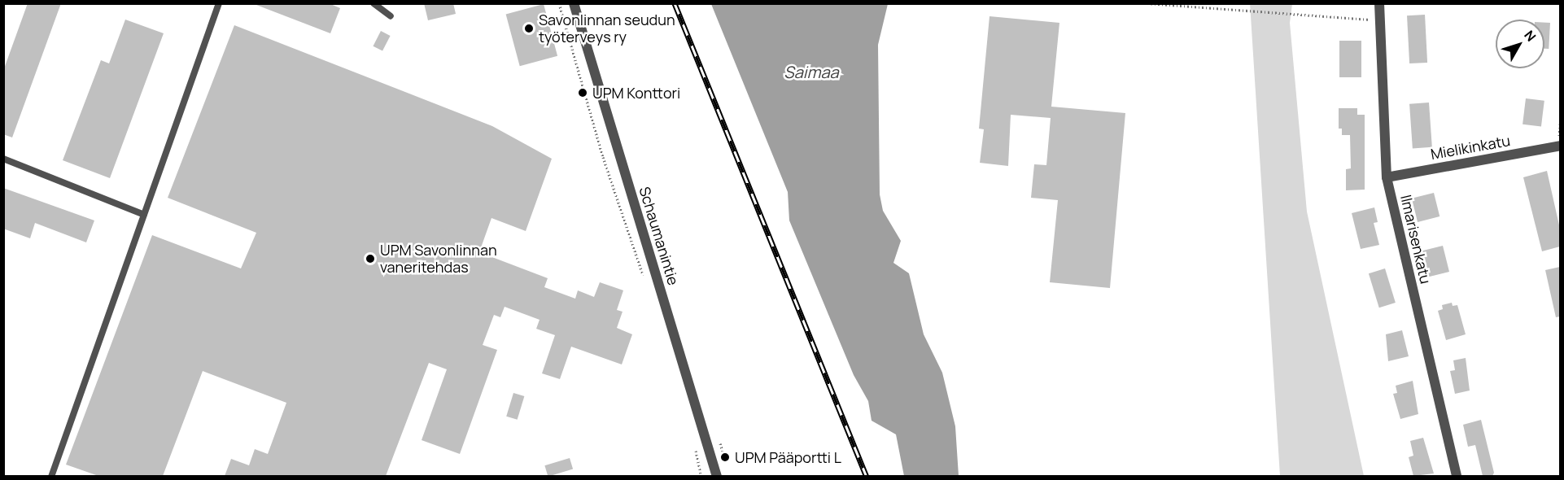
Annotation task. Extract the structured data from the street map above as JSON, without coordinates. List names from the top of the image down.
{
  "streets": {
    "street": ["Mielikinkatu", "Schaumanintie", "Ilmarisenkatu"]
  },
  "crossings": [
    ["Mielikinkatu", "Ilmarisenkatu"]
  ],
  "water": ["Saimaa"],
  "places": [
    "Savonlinnan seudun työterveys ry",
    "UPM Konttori",
    "UPM Savonlinnan vaneritehdas",
    "UPM Pääportti L"
  ],
  "north": "top right"
}
